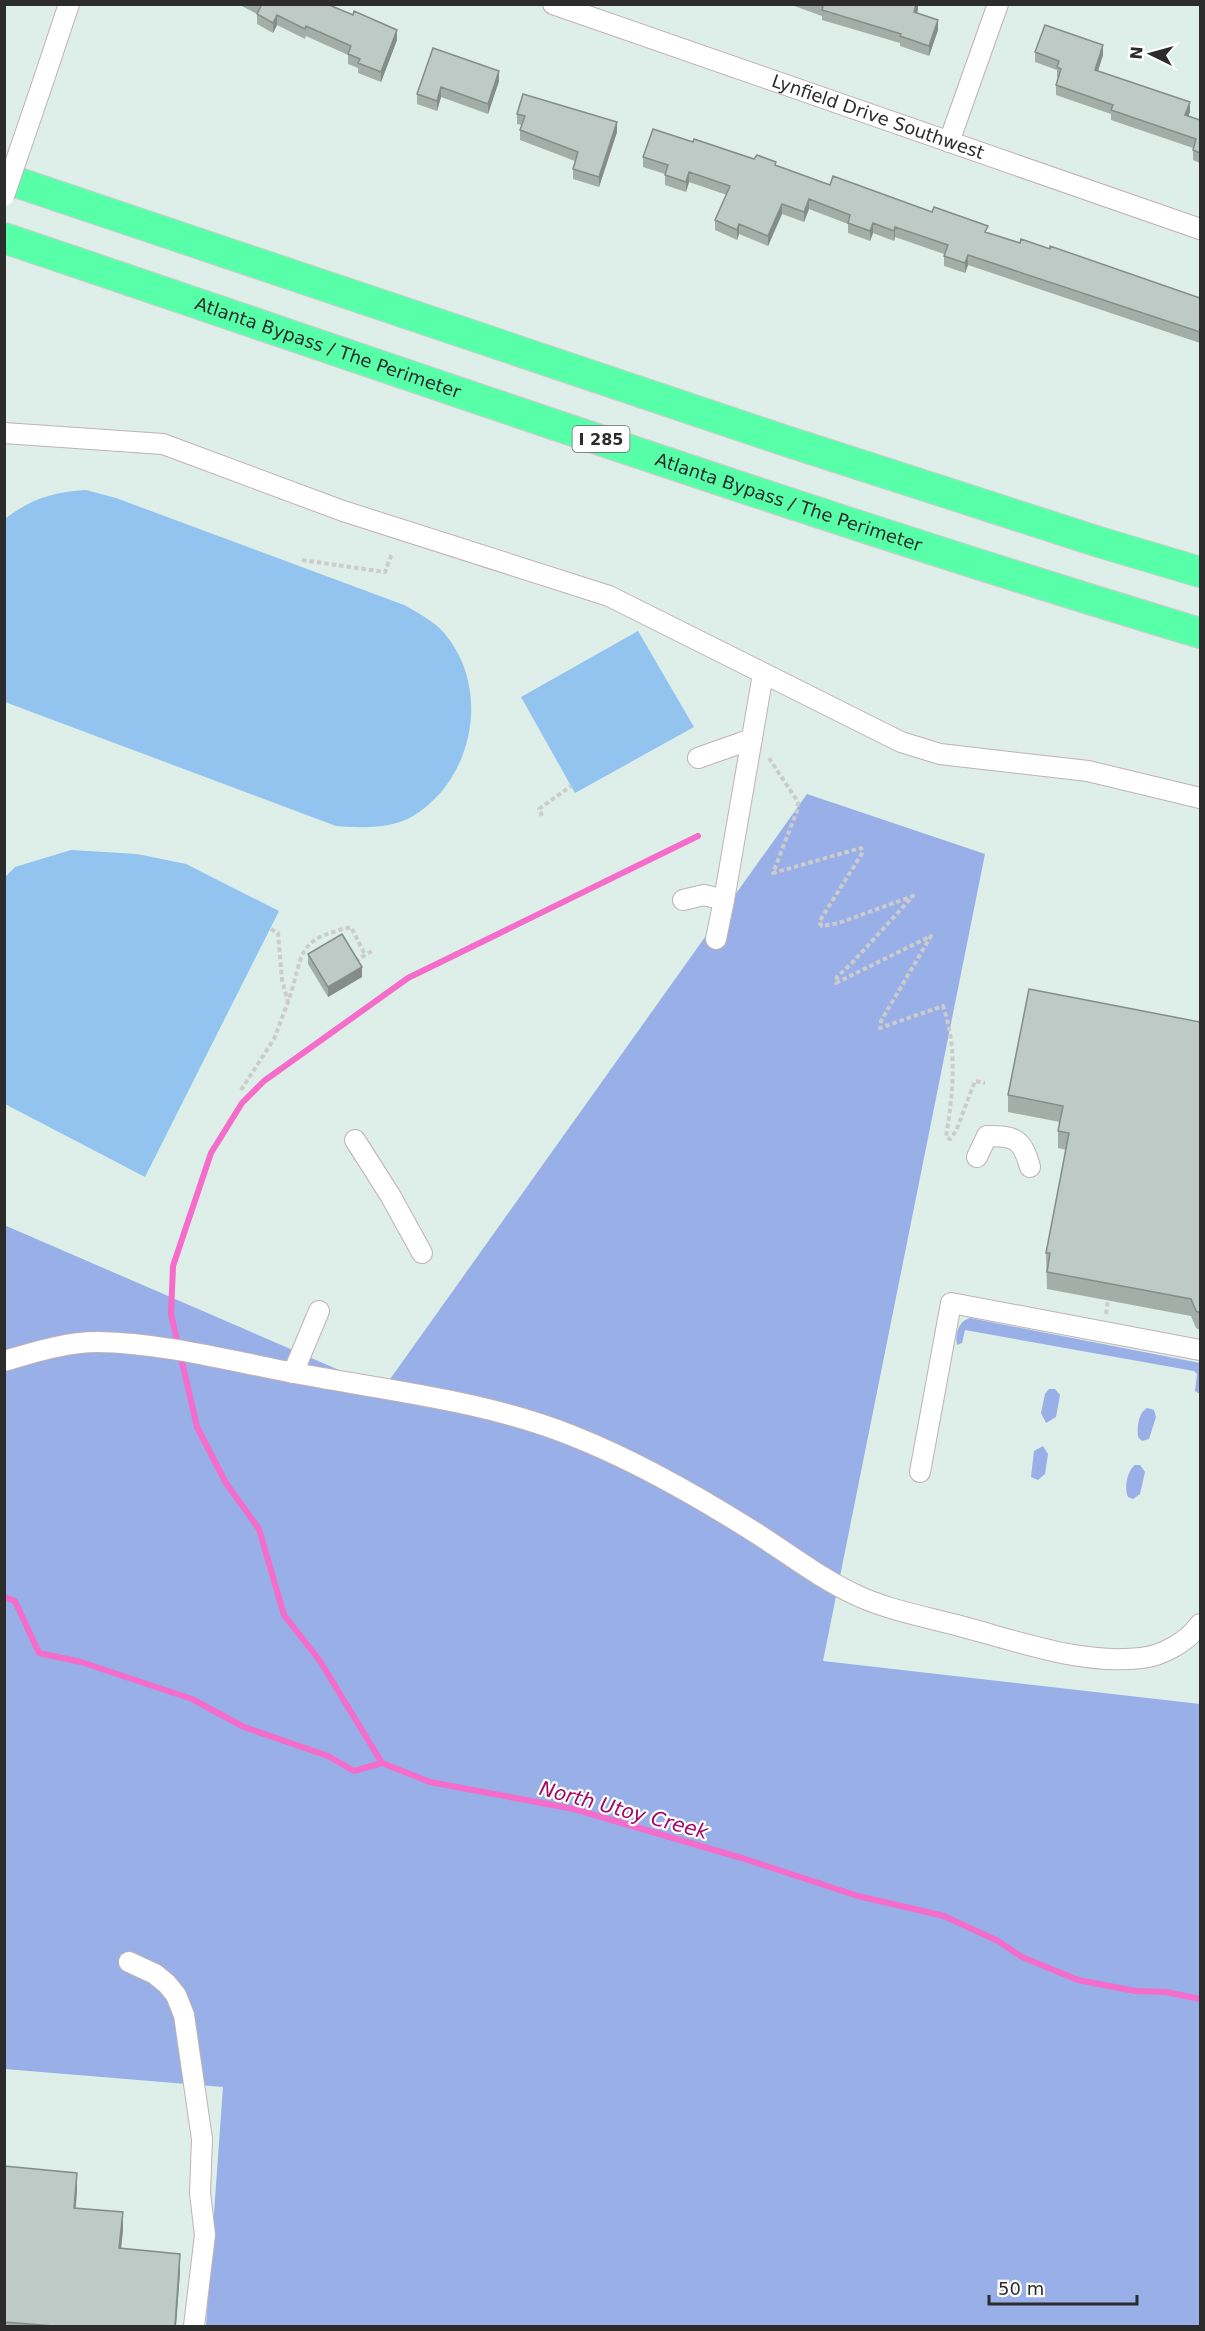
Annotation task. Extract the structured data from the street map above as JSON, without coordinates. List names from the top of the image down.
{
  "streets": {
    "highway": ["Atlanta Bypass / The Perimeter", "I 285"],
    "street": ["Lynfield Drive Southwest"]
  },
  "water": ["North Utoy Creek"],
  "scale_bar": "50 m",
  "north": "left"
}
